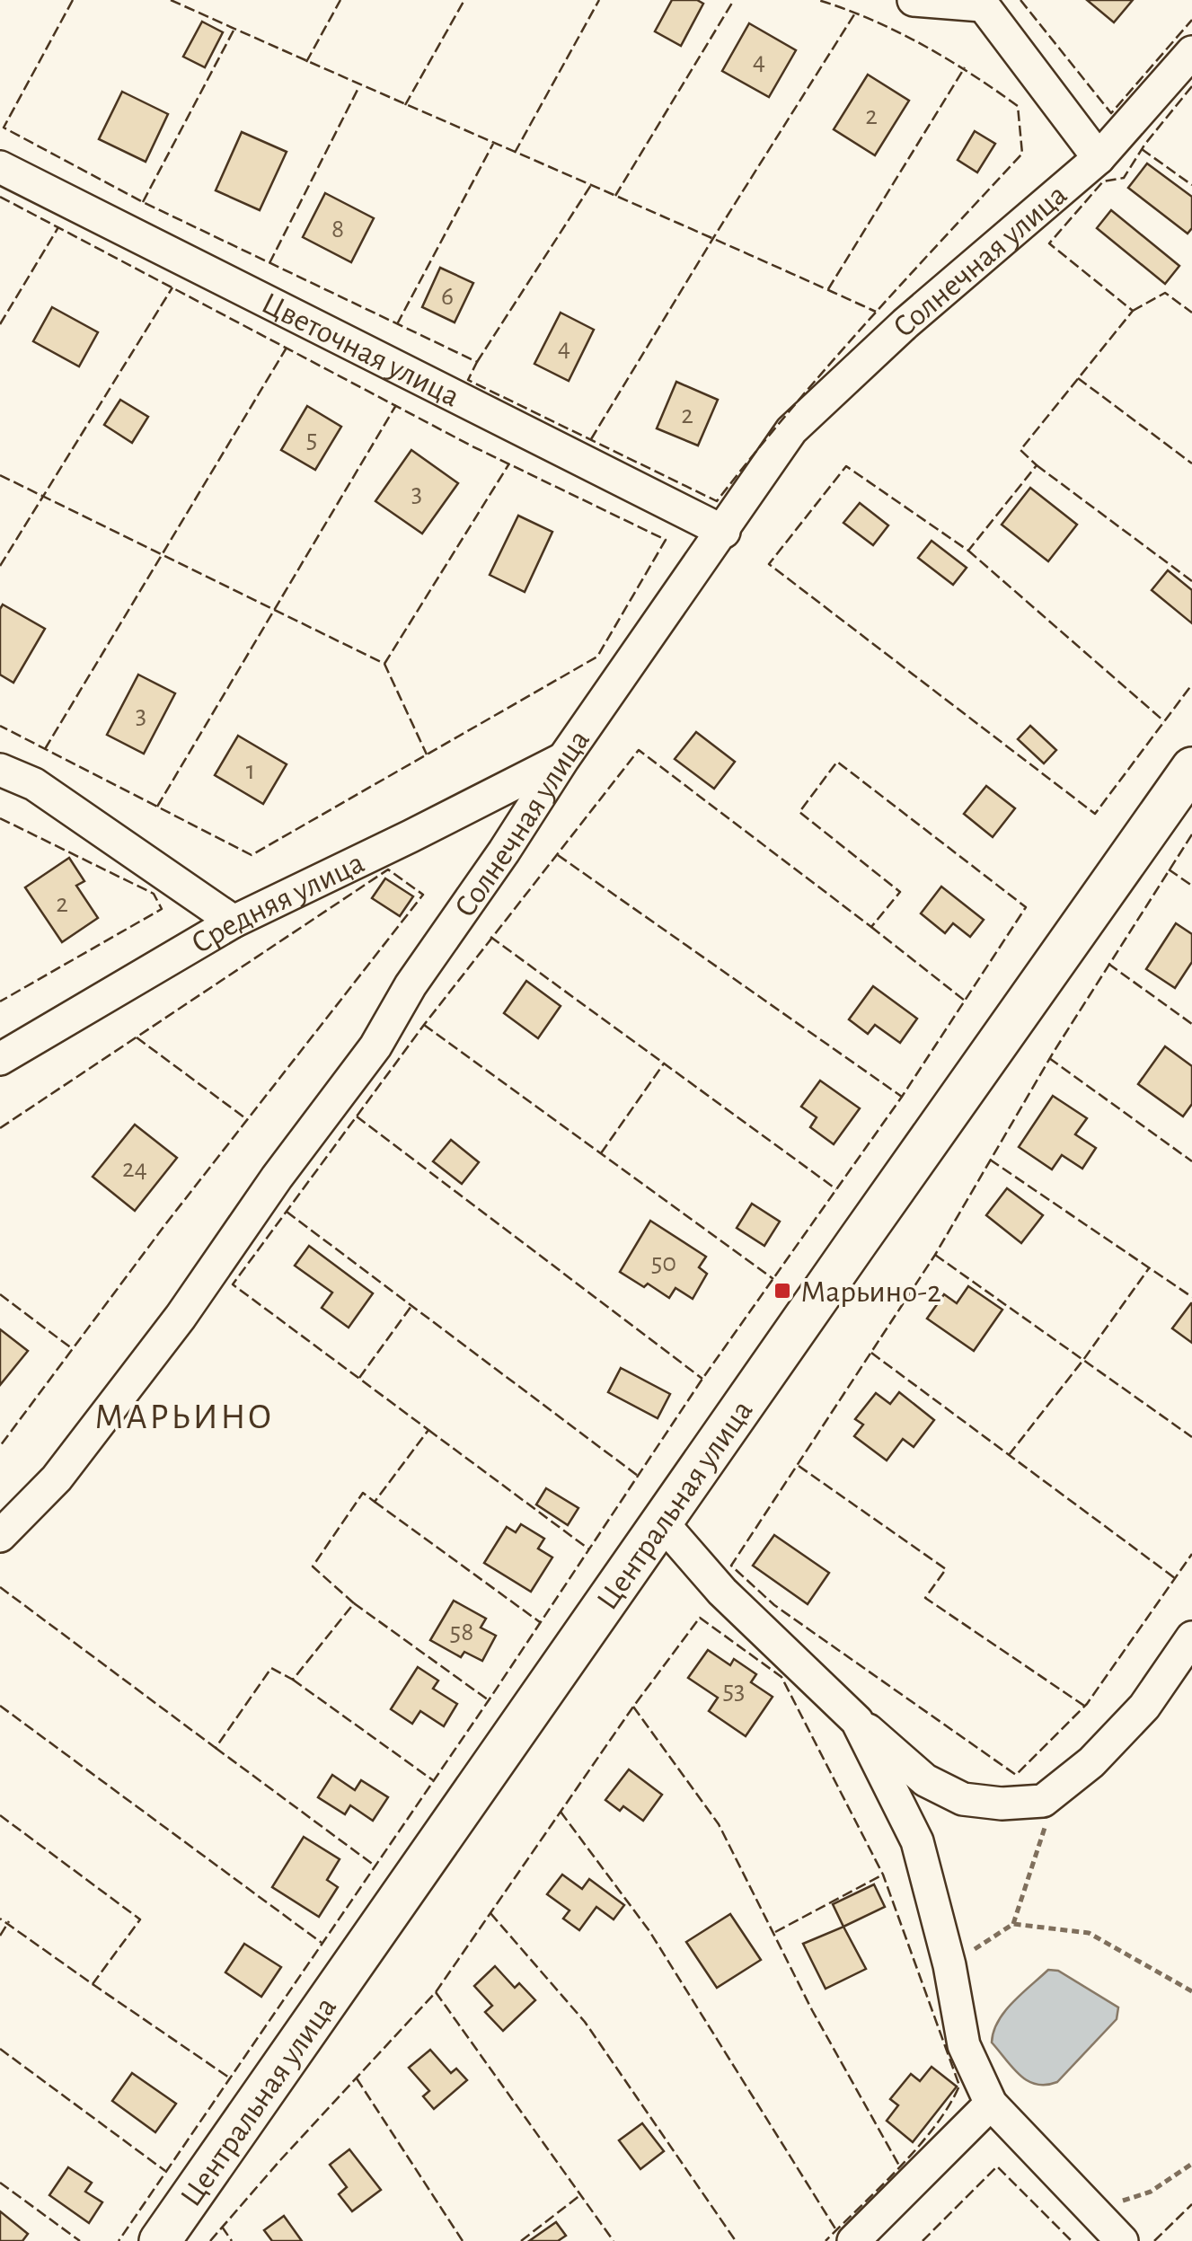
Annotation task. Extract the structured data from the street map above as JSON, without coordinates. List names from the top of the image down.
{
  "streets": {
    "main road": ["Центральная улица"],
    "street": ["Солнечная улица", "Цветочная улица", "Средняя улица"]
  },
  "crossings": [
    ["Солнечная улица", "Цветочная улица"],
    ["Солнечная улица", "Средняя улица"]
  ],
  "districts": ["МАРЬИНО"],
  "places": {
    "transit": ["Марьино-2"]
  },
  "house_numbers": [
    "4",
    "2",
    "8",
    "6",
    "4",
    "2",
    "5",
    "3",
    "3",
    "1",
    "2",
    "24",
    "50",
    "58",
    "53"
  ]
}
